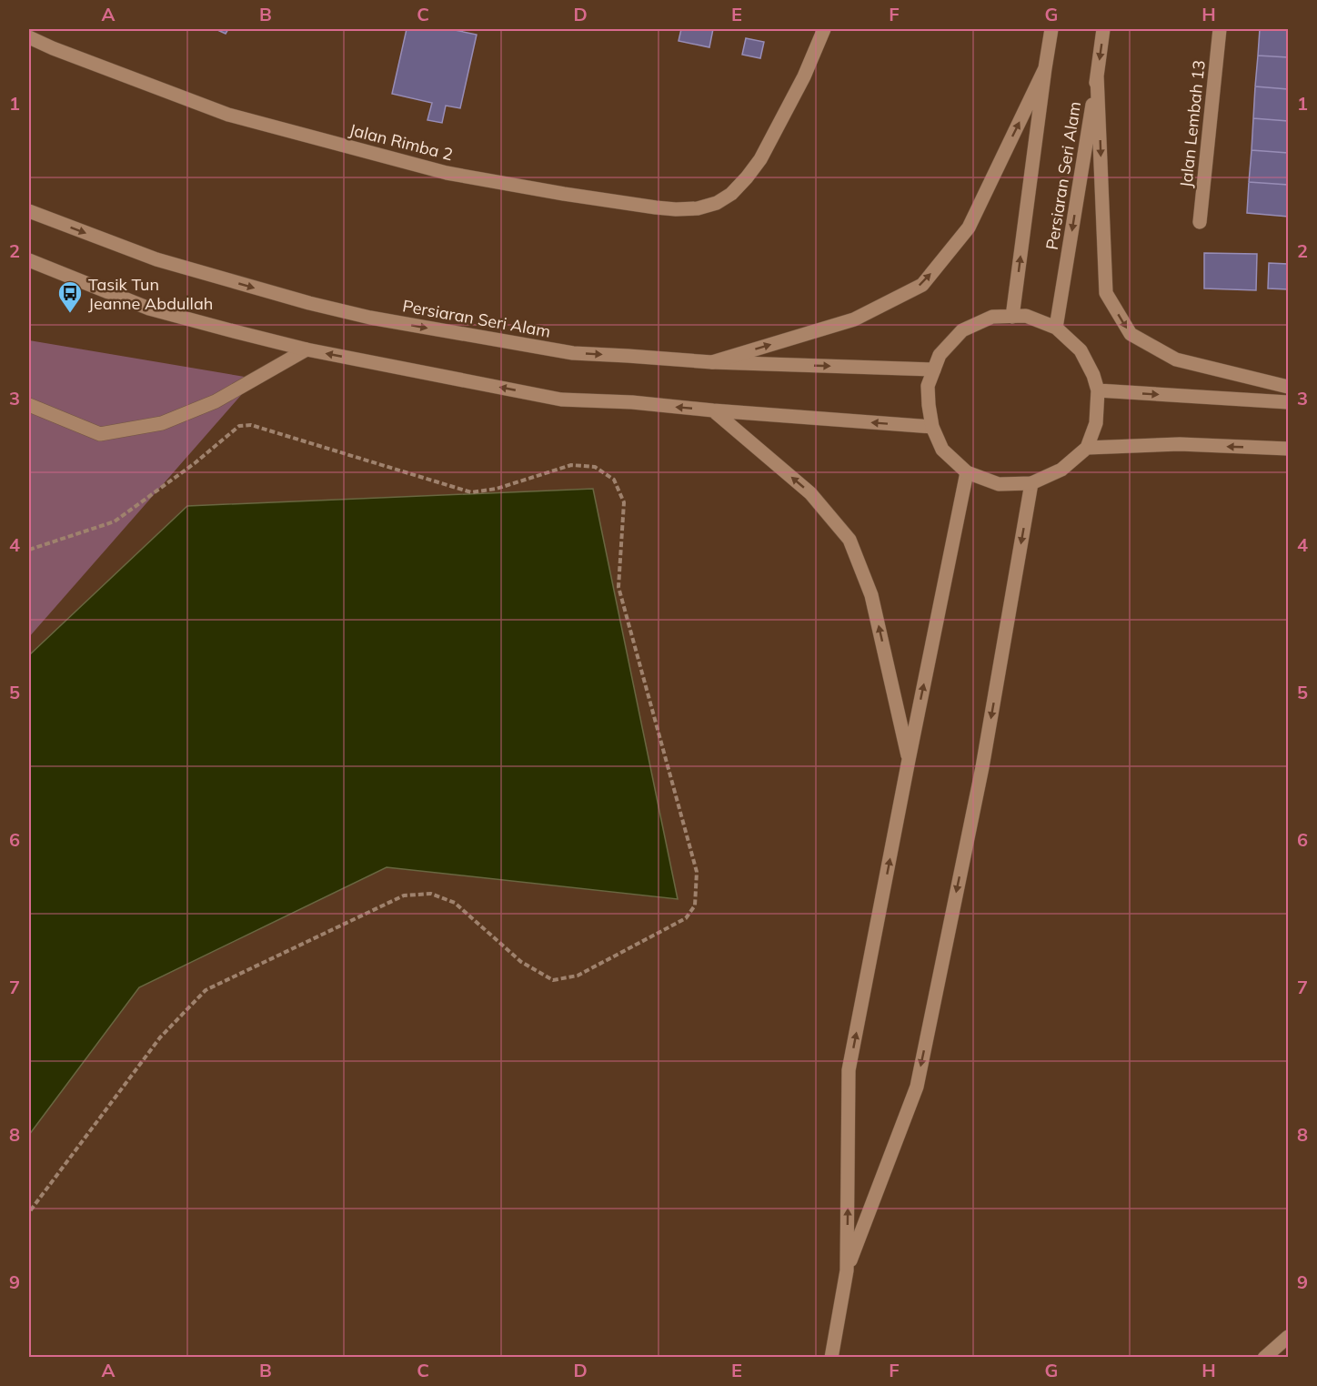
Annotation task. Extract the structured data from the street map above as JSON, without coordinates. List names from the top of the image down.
{
  "streets": {
    "street": ["Jalan Lembah 13", "Jalan Rimba 2", "Persiaran Seri Alam"]
  },
  "places": {
    "bus stop": ["Tasik Tun Jeanne Abdullah"]
  },
  "grid": {
    "columns": [
      "A",
      "B",
      "C",
      "D",
      "E",
      "F",
      "G",
      "H"
    ],
    "rows": [
      "1",
      "2",
      "3",
      "4",
      "5",
      "6",
      "7",
      "8",
      "9"
    ]
  }
}
